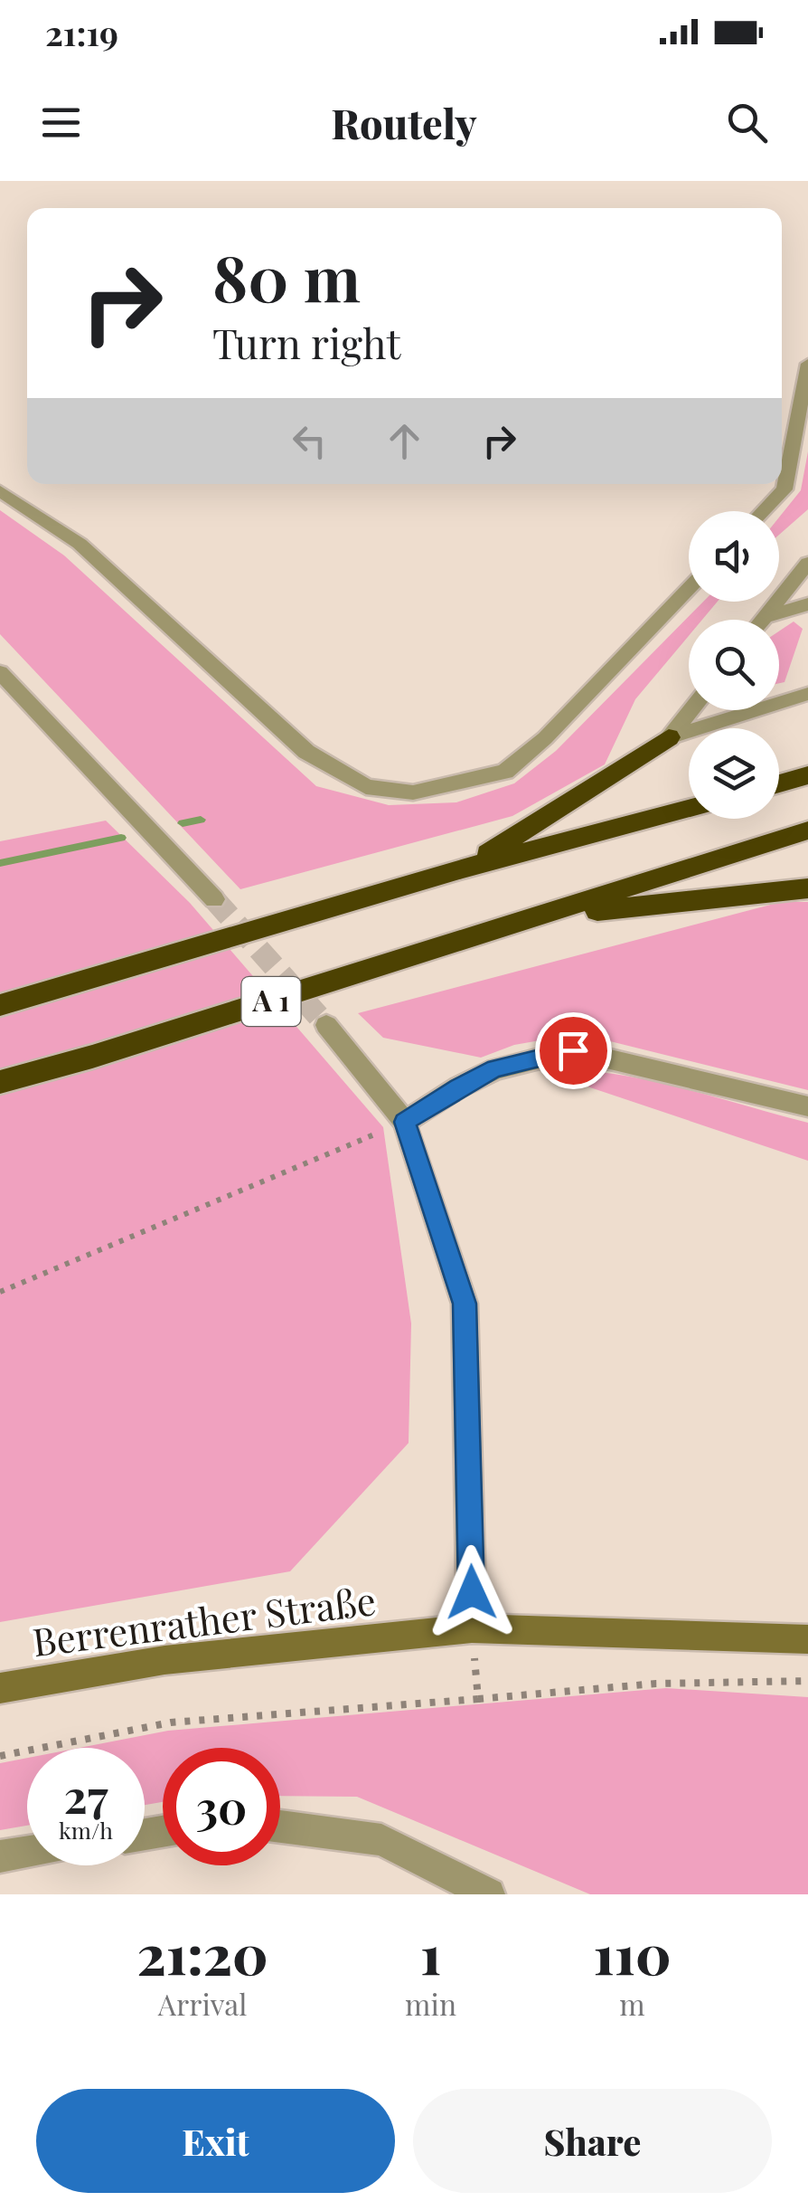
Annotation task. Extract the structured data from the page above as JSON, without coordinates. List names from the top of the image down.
{
  "streets": {
    "highway": ["A 1"],
    "main road": ["Berrenrather Straße"]
  },
  "page": {
    "status": "21:19",
    "header": "Routely",
    "turn": ["80 m", "Turn right"],
    "speed": "27 km/h",
    "limit": "30",
    "eta": [
      "21:20",
      "Arrival",
      "1",
      "min",
      "110",
      "m"
    ],
    "buttons": ["Exit", "Share"]
  }
}
